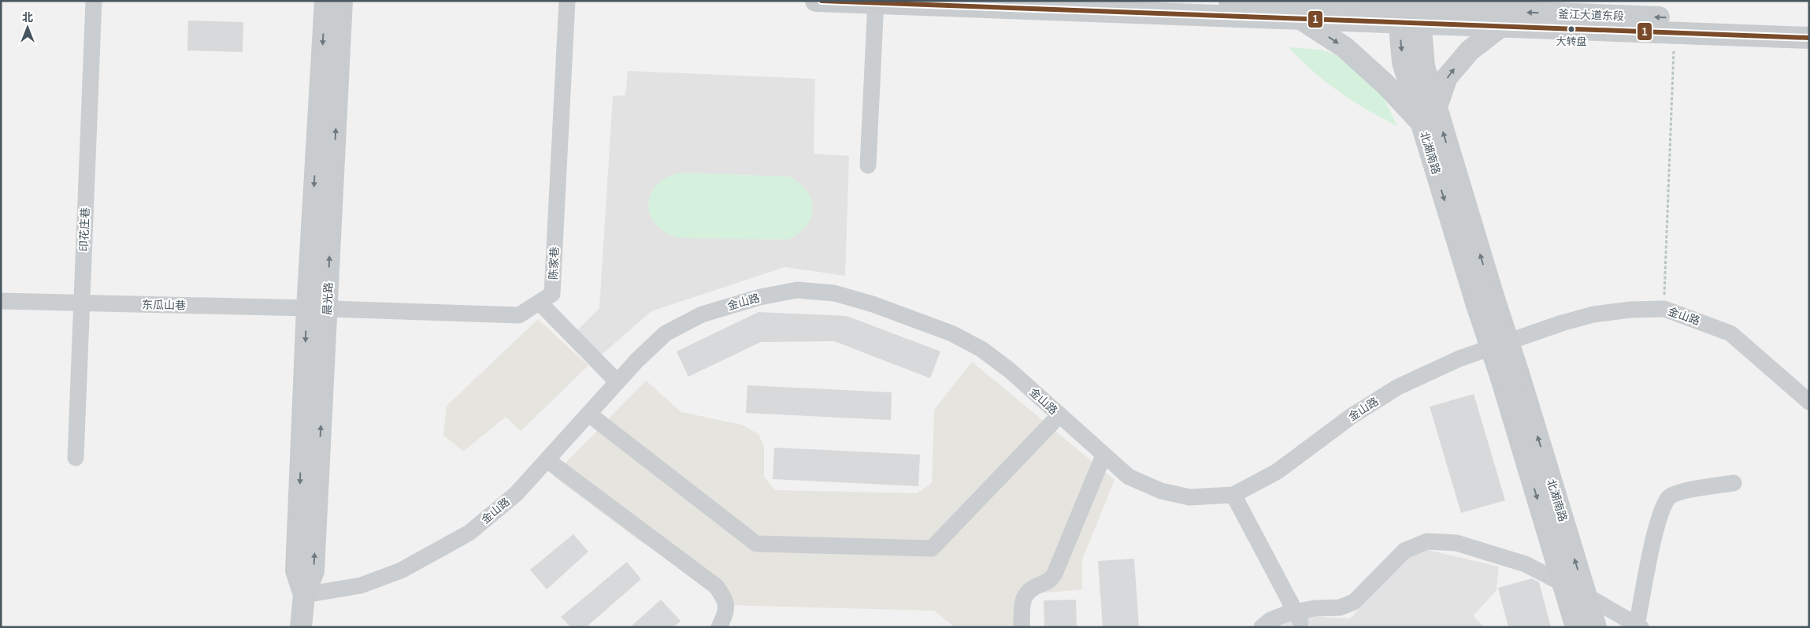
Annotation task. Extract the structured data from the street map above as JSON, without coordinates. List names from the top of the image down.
{
  "streets": {
    "main road": ["釜江大道东段", "北湖南路", "晨光路"],
    "street": [
      "印花庄巷",
      "陈家巷",
      "金山路",
      "东瓜山巷"
    ]
  },
  "crossings": [
    ["釜江大道东段", "北湖南路"],
    ["印花庄巷", "东瓜山巷"],
    ["陈家巷", "晨光路"],
    ["陈家巷", "东瓜山巷"],
    ["晨光路", "金山路"],
    ["晨光路", "东瓜山巷"]
  ],
  "places": ["大转盘"],
  "lines": ["transit line 1"],
  "north": "top"
}
